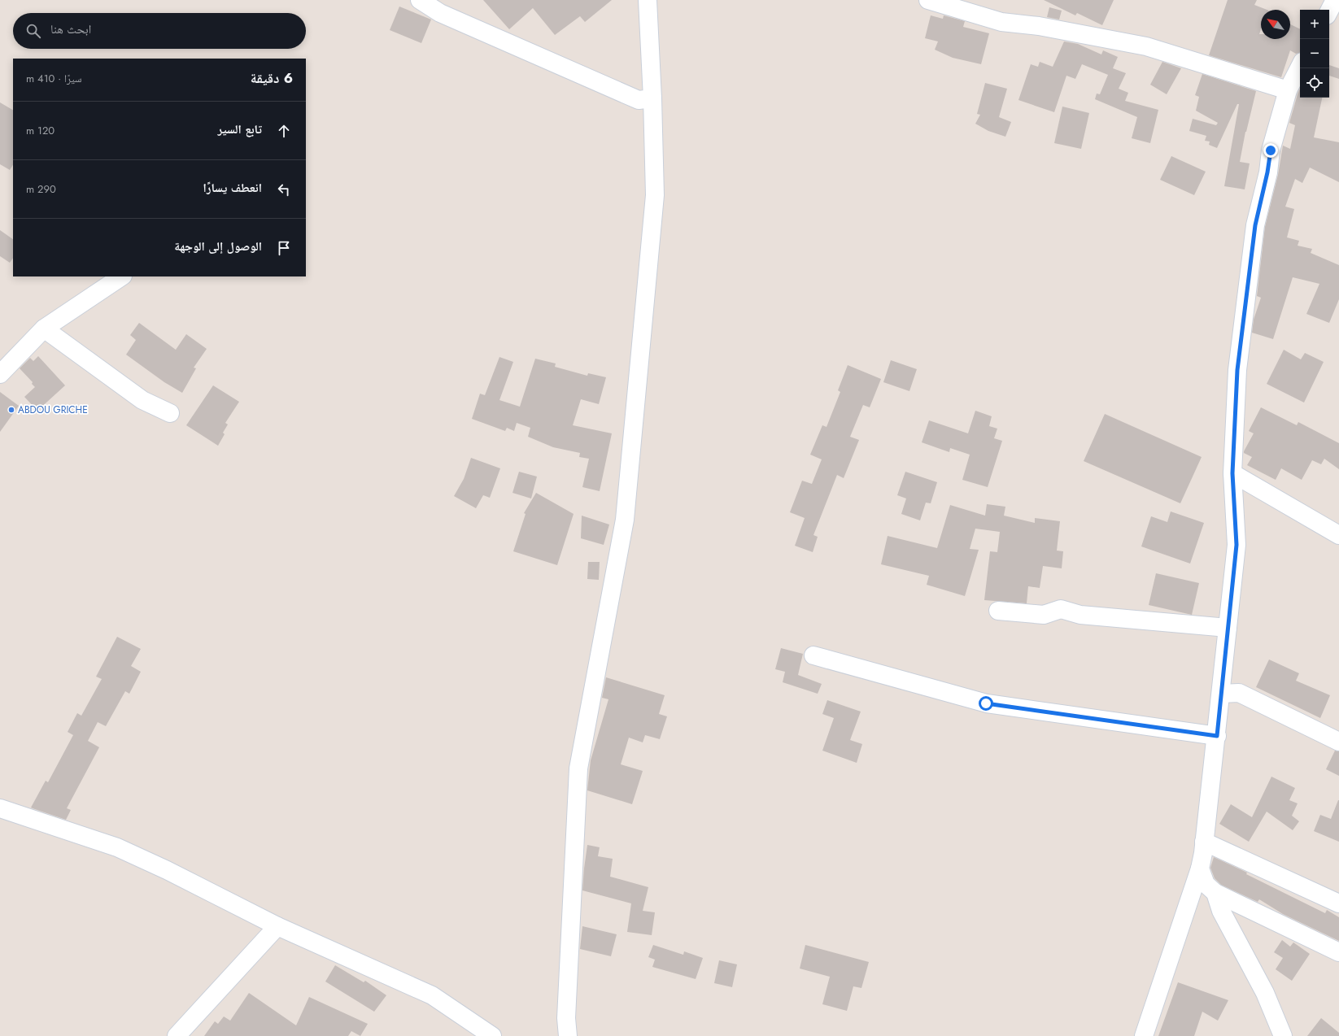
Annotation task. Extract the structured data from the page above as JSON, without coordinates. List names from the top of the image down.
{
  "places": ["ABDOU GRICHE"],
  "north": "top left",
  "page": {
    "map_buttons": ["+", "−"],
    "search": "ابحث هنا",
    "heading": ["6 دقيقة", "سيرًا · 410 m"],
    "list": [
      ["تابع السير", "120 m"],
      ["انعطف يسارًا", "290 m"],
      "الوصول إلى الوجهة"
    ]
  }
}
